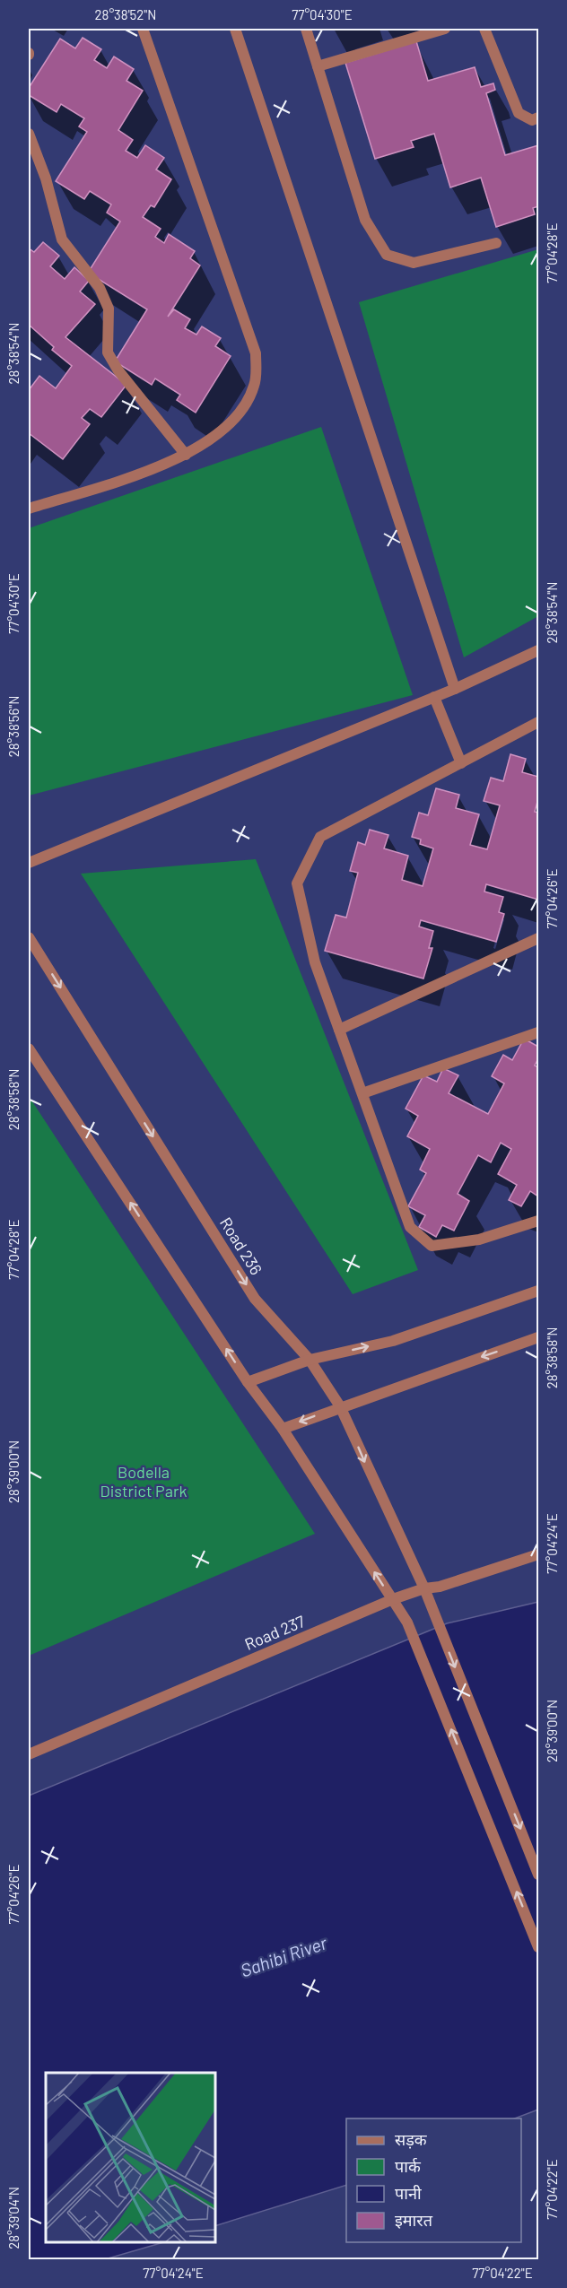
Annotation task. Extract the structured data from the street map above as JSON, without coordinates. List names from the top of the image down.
{
  "streets": {
    "street": ["Road 236", "Road 237"]
  },
  "crossings": [
    ["Road 236", "Road 237"]
  ],
  "water": ["Sahibi River"],
  "parks": ["Bodella District Park"],
  "legend": [
    "सड़क",
    "पार्क",
    "पानी",
    "इमारत"
  ],
  "coordinates": [
    "28°38'52\"N",
    "77°04'30\"E",
    "77°04'28\"E",
    "28°38'54\"N",
    "28°38'56\"N",
    "77°04'26\"E",
    "28°38'58\"N",
    "28°39'00\"N",
    "77°04'24\"E",
    "77°04'22\"E",
    "28°39'04\"N"
  ]
}
